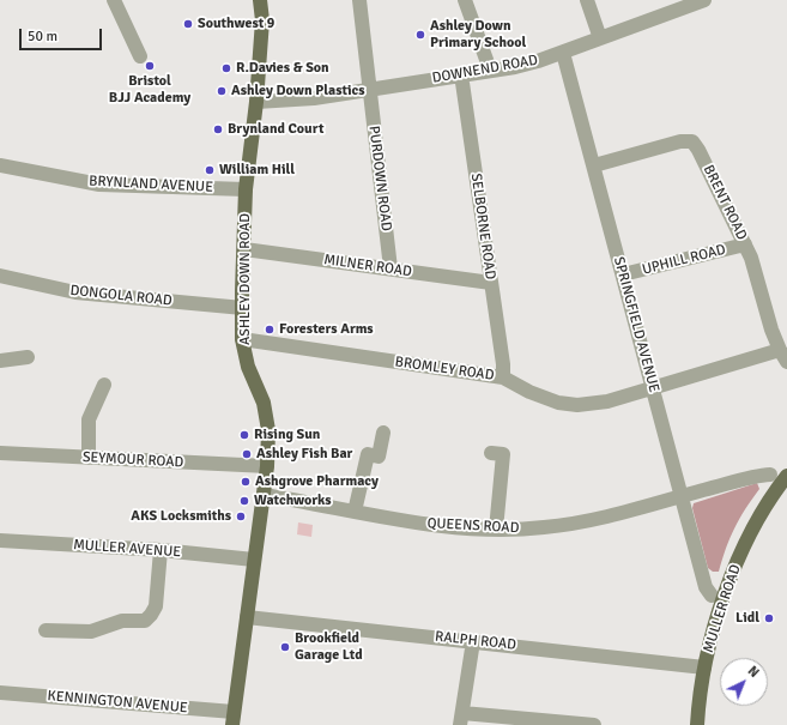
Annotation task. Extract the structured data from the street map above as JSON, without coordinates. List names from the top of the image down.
{
  "streets": {
    "main road": ["ASHLEY DOWN ROAD", "MULLER ROAD"],
    "street": [
      "DOWNEND ROAD",
      "PURDOWN ROAD",
      "BRYNLAND AVENUE",
      "BRENT ROAD",
      "SELBORNE ROAD",
      "UPHILL ROAD",
      "MILNER ROAD",
      "DONGOLA ROAD",
      "SPRINGFIELD AVENUE",
      "BROMLEY ROAD",
      "SEYMOUR ROAD",
      "QUEENS ROAD",
      "MULLER AVENUE",
      "RALPH ROAD",
      "KENNINGTON AVENUE"
    ]
  },
  "crossings": [
    ["DOWNEND ROAD", "PURDOWN ROAD"],
    ["DOWNEND ROAD", "SELBORNE ROAD"],
    ["DOWNEND ROAD", "ASHLEY DOWN ROAD"],
    ["DOWNEND ROAD", "SPRINGFIELD AVENUE"],
    ["PURDOWN ROAD", "MILNER ROAD"],
    ["BRYNLAND AVENUE", "ASHLEY DOWN ROAD"],
    ["BRENT ROAD", "UPHILL ROAD"],
    ["BRENT ROAD", "SPRINGFIELD AVENUE"],
    ["BRENT ROAD", "BROMLEY ROAD"],
    ["SELBORNE ROAD", "MILNER ROAD"],
    ["SELBORNE ROAD", "BROMLEY ROAD"],
    ["UPHILL ROAD", "SPRINGFIELD AVENUE"],
    ["MILNER ROAD", "ASHLEY DOWN ROAD"],
    ["ASHLEY DOWN ROAD", "DONGOLA ROAD"],
    ["ASHLEY DOWN ROAD", "BROMLEY ROAD"],
    ["ASHLEY DOWN ROAD", "SEYMOUR ROAD"],
    ["ASHLEY DOWN ROAD", "QUEENS ROAD"],
    ["ASHLEY DOWN ROAD", "MULLER AVENUE"],
    ["ASHLEY DOWN ROAD", "RALPH ROAD"],
    ["ASHLEY DOWN ROAD", "KENNINGTON AVENUE"],
    ["SPRINGFIELD AVENUE", "BROMLEY ROAD"],
    ["SPRINGFIELD AVENUE", "QUEENS ROAD"],
    ["MULLER ROAD", "RALPH ROAD"]
  ],
  "places": [
    "Southwest 9",
    "Ashley Down Primary School",
    "Bristol BJJ Academy",
    "R.Davies & Son",
    "Ashley Down Plastics",
    "Brynland Court",
    "William Hill",
    "Foresters Arms",
    "Rising Sun",
    "Ashley Fish Bar",
    "Ashgrove Pharmacy",
    "Watchworks",
    "AKS Locksmiths",
    "Lidl",
    "Brookfield Garage Ltd"
  ],
  "scale_bar": "50 m",
  "north": "top right"
}
